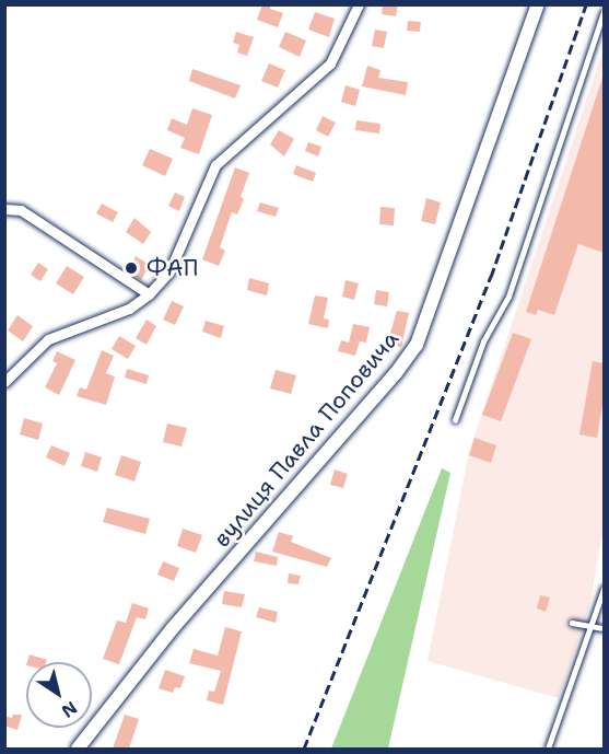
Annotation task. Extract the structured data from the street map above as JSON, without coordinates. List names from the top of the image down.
{
  "streets": {
    "street": ["вулиця Павла Поповича"]
  },
  "places": ["ФАП"],
  "north": "bottom right"
}
